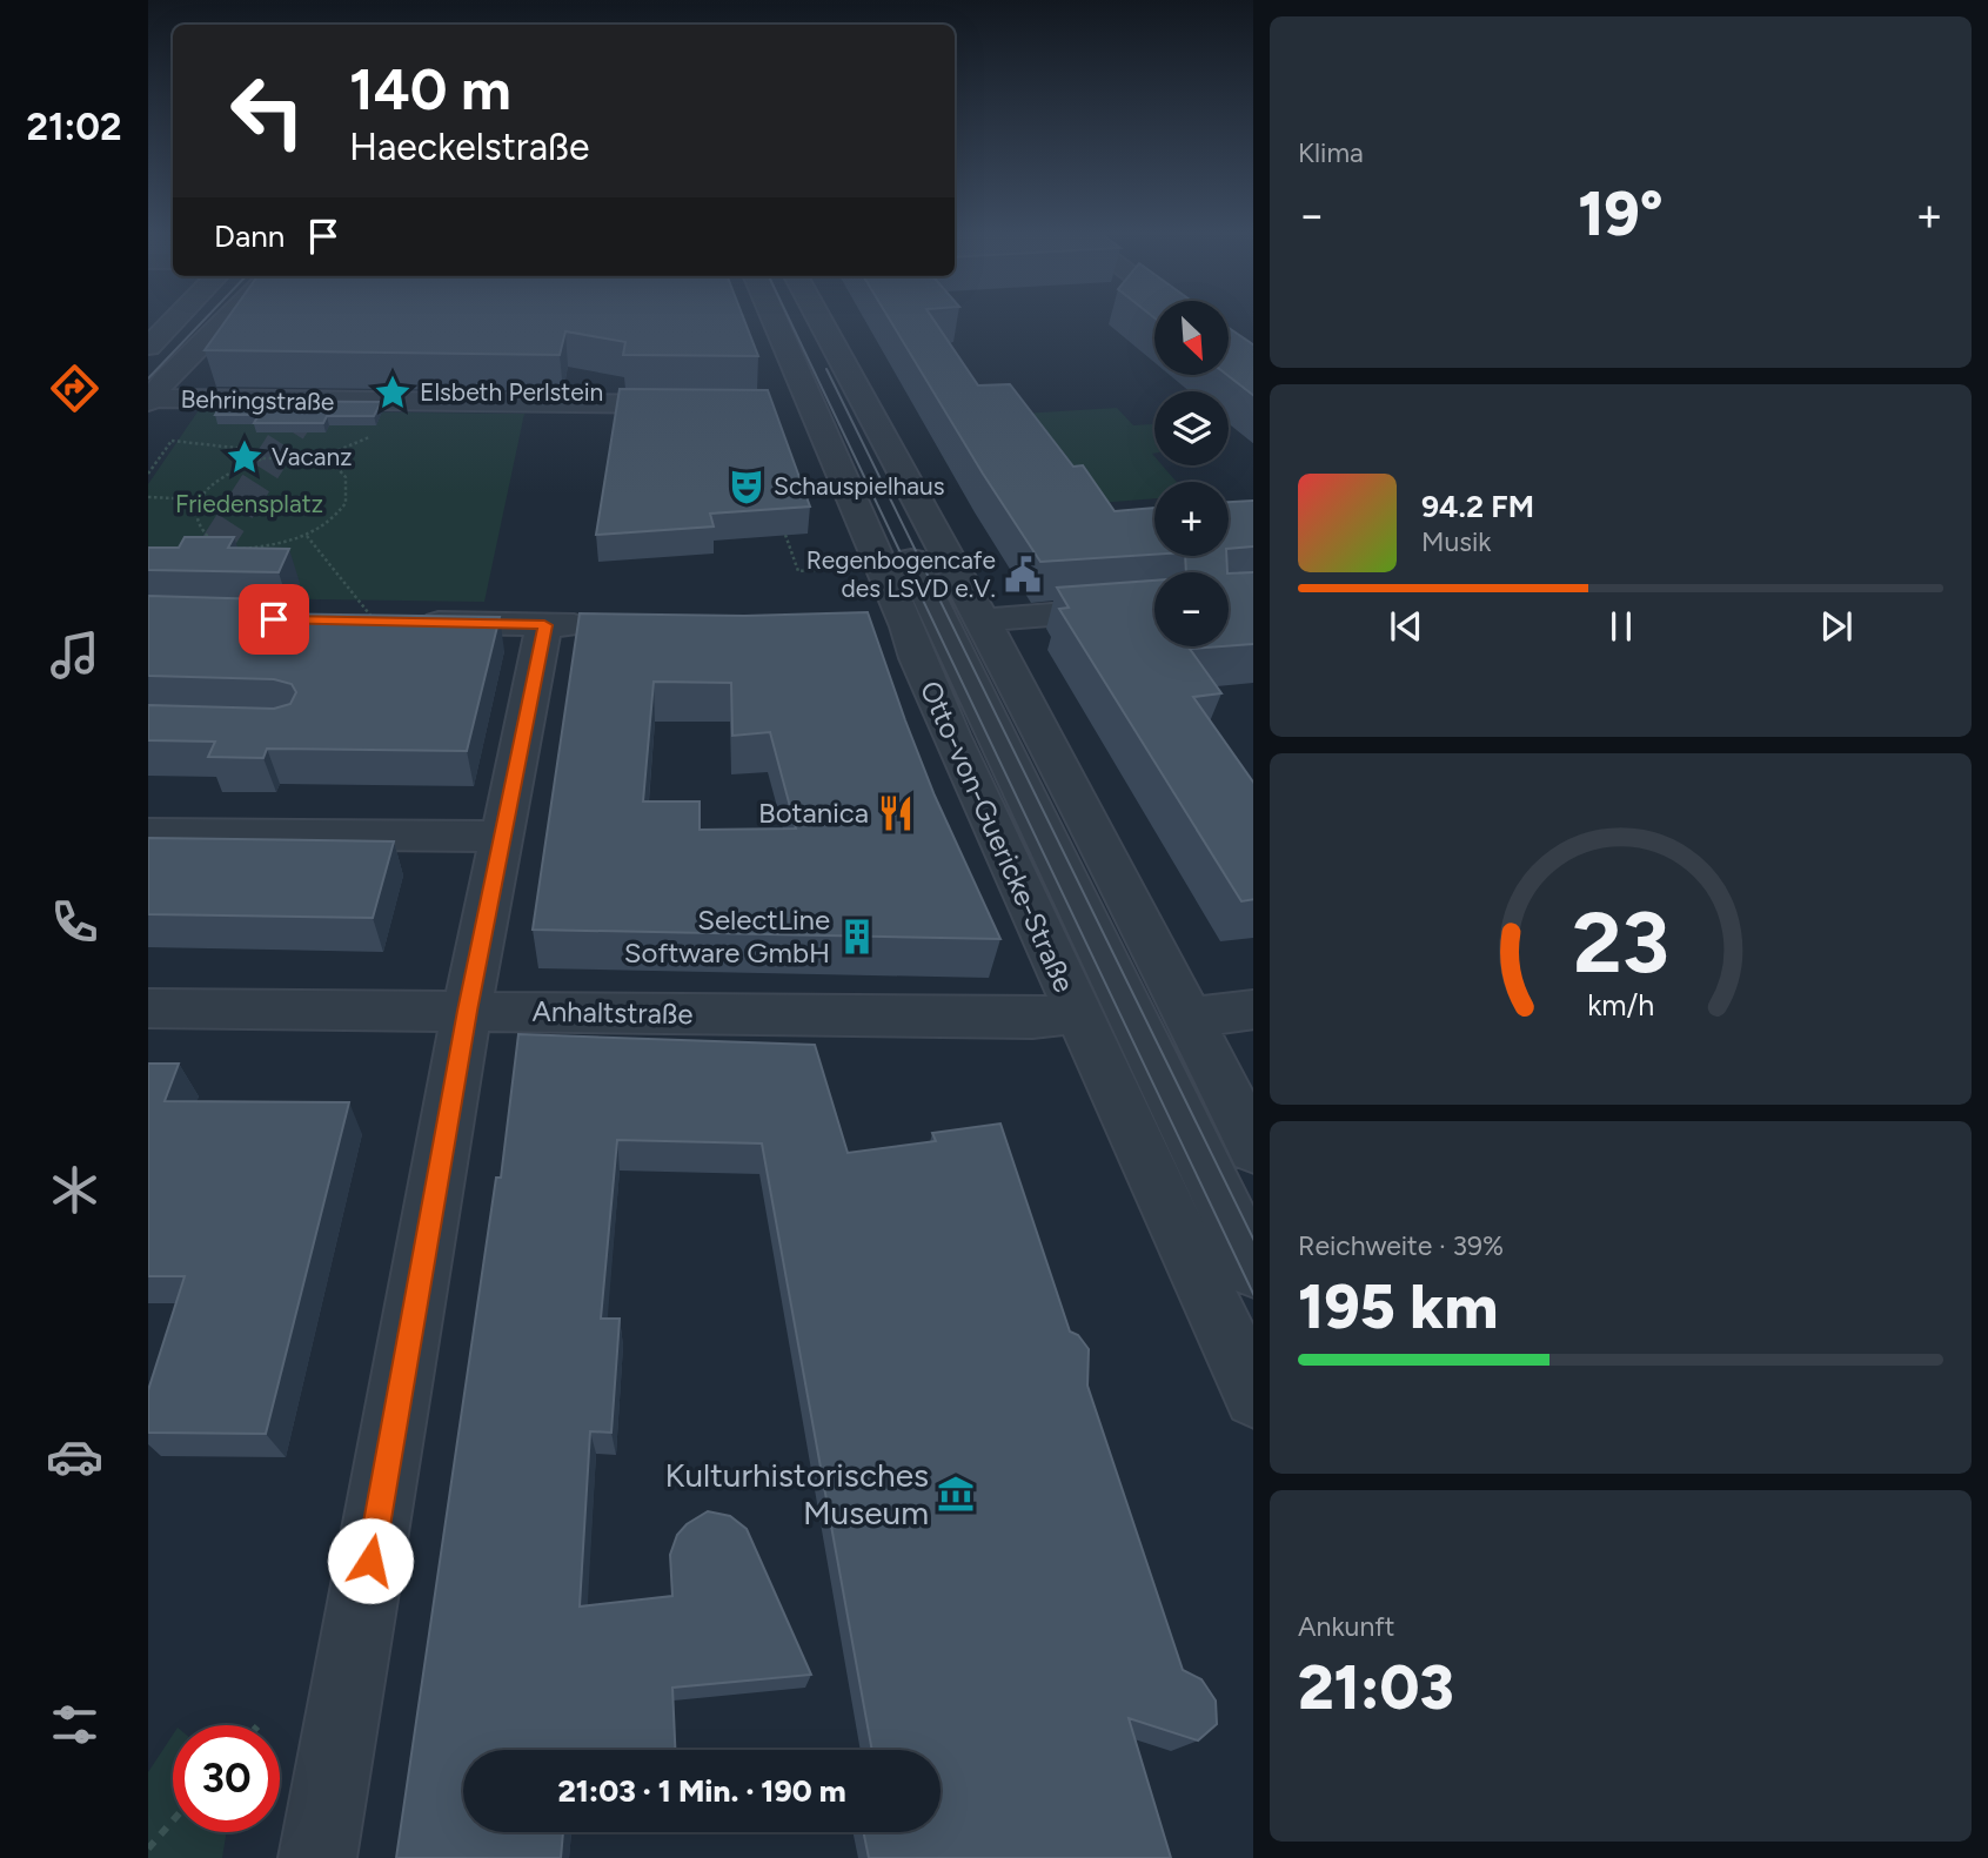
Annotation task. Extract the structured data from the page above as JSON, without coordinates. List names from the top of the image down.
{
  "streets": {
    "street": ["Behringstraße", "Otto-von-Guericke-Straße", "Anhaltstraße"]
  },
  "crossings": [
    ["Otto-von-Guericke-Straße", "Anhaltstraße"]
  ],
  "parks": ["Friedensplatz"],
  "places": {
    "place": ["Elsbeth Perlstein", "Vacanz"],
    "theatre": ["Schauspielhaus"],
    "public building": ["Regenbogencafe des LSVD e.V."],
    "restaurant": ["Botanica"],
    "building": ["SelectLine Software GmbH"],
    "museum": ["Kulturhistorisches Museum"]
  },
  "north": "bottom right",
  "page": {
    "tabs": "21:02",
    "tile": [
      "Klima",
      ["Reichweite · 39%", "195 km"],
      ["Ankunft", "21:03"]
    ],
    "turn": ["140 m", "Haeckelstraße"],
    "heat": ["−", "19°", "+"],
    "then": "Dann",
    "map_buttons": ["+", "−"],
    "song": ["94.2 FM", "Musik"],
    "limit": "30",
    "trip": "21:03 · 1 Min. · 190 m",
    "gauge": ["23", "km/h"]
  }
}
